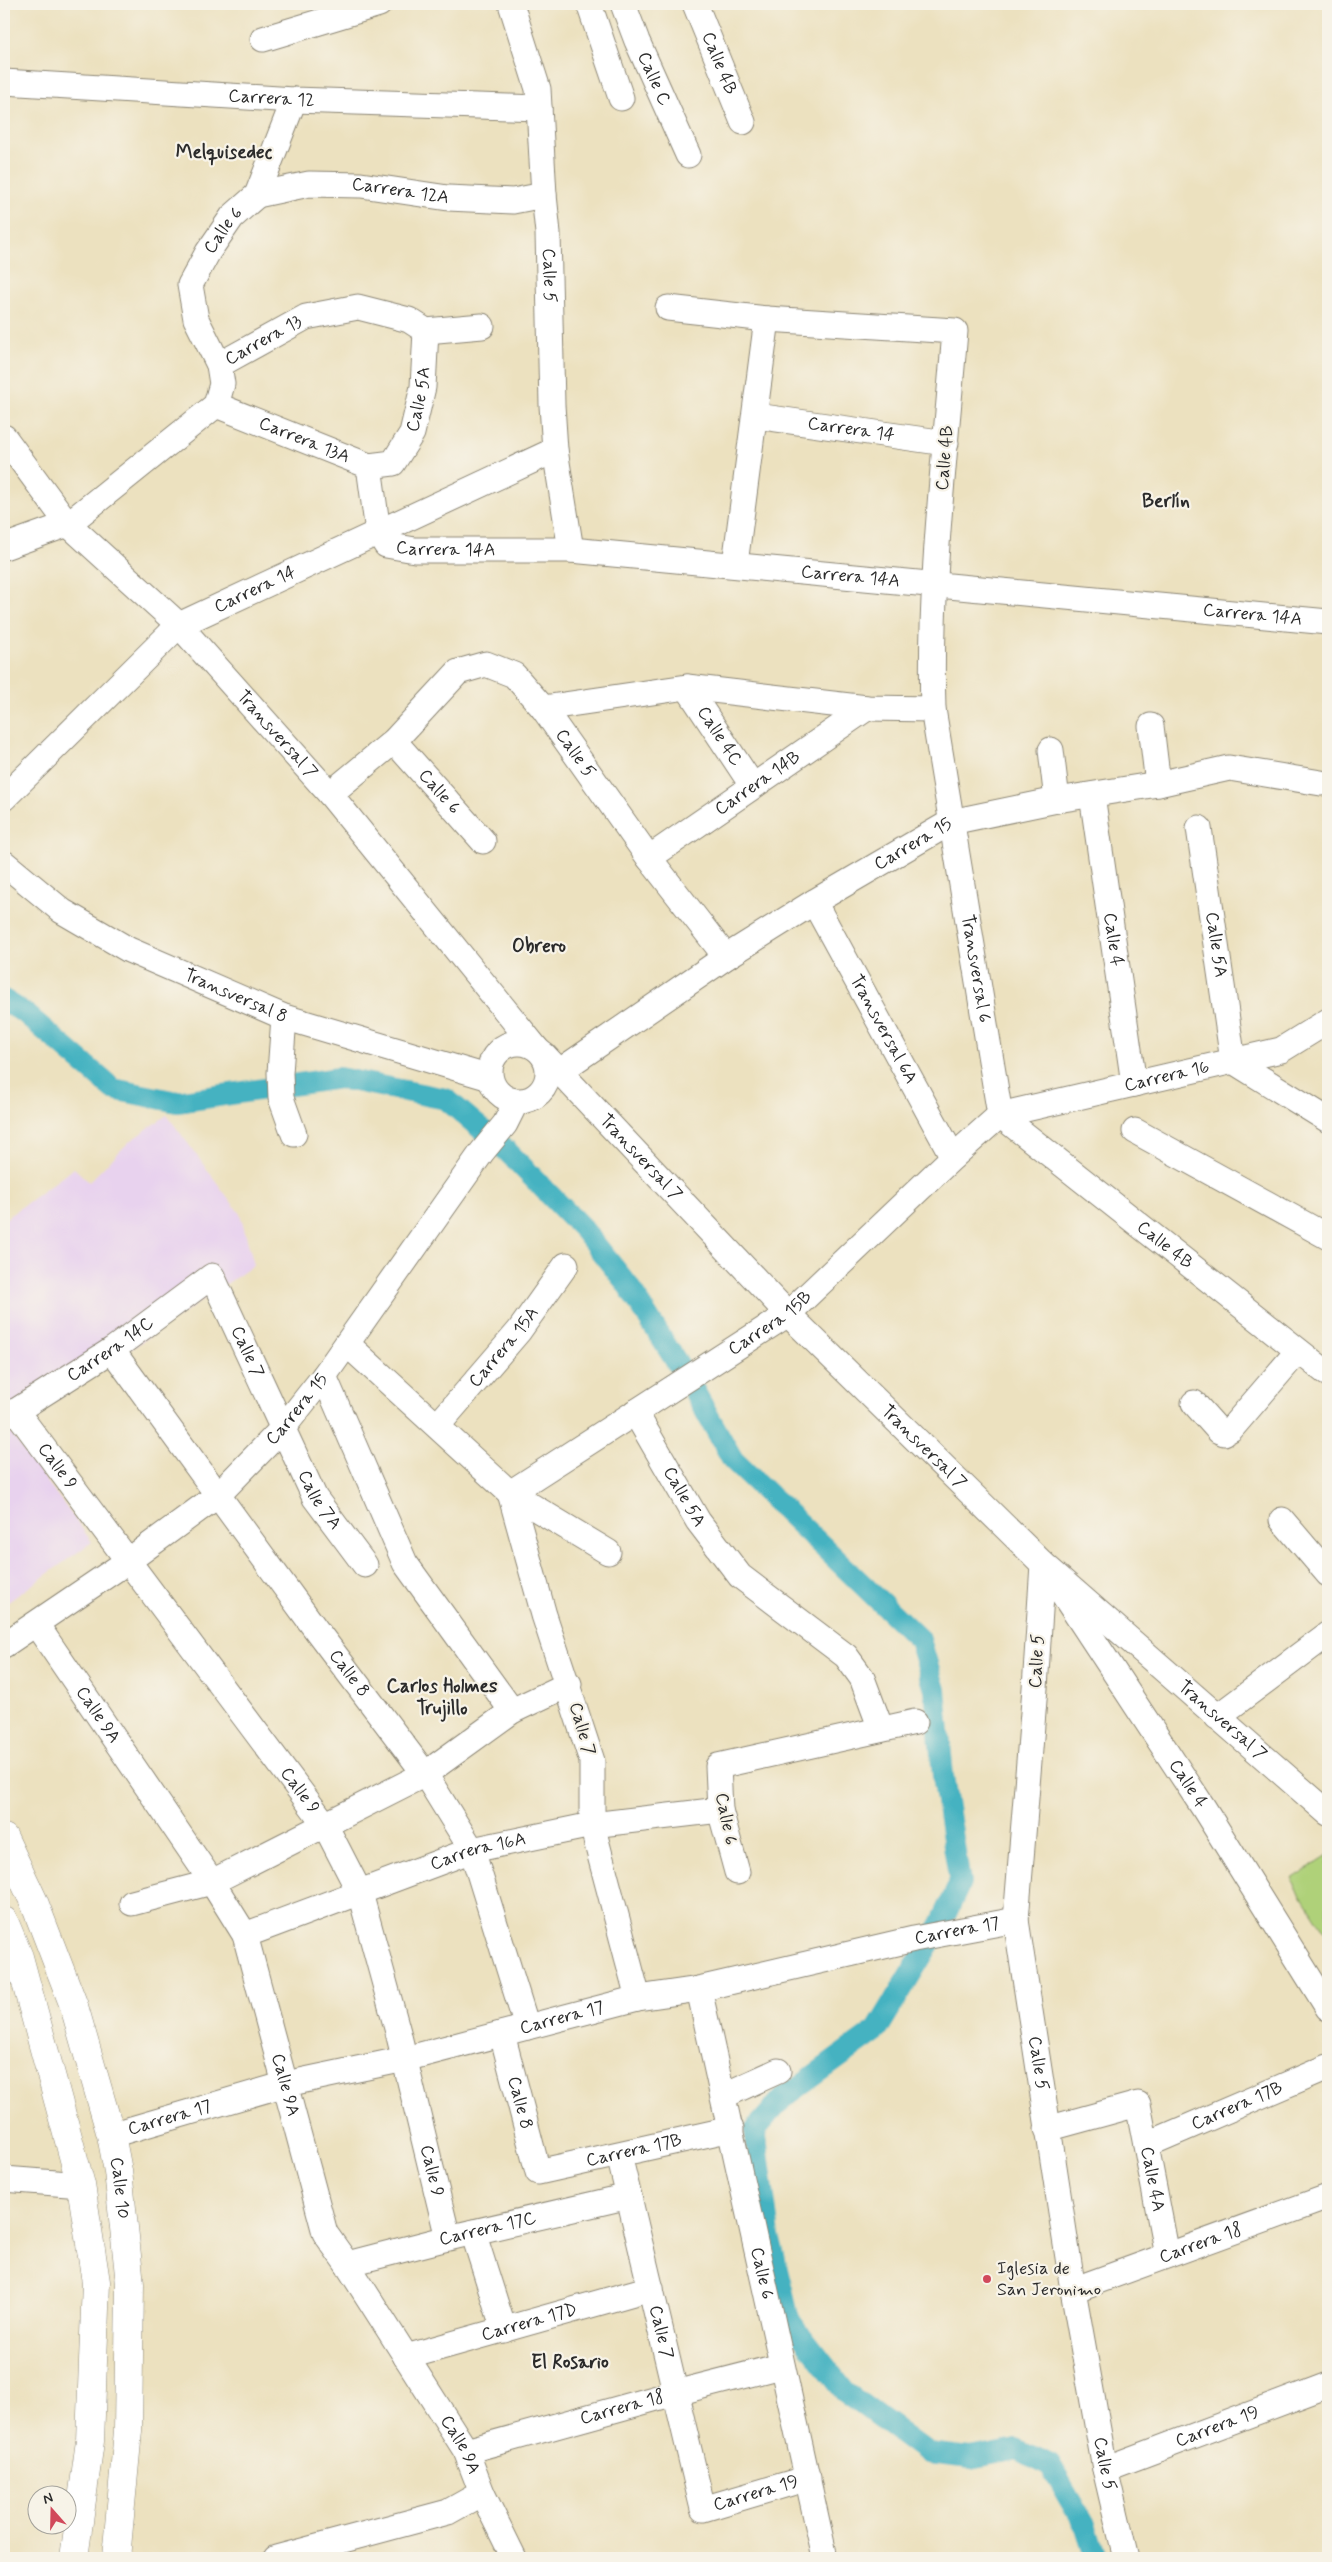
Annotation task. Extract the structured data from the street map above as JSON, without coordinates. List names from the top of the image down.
{
  "streets": {
    "main road": ["Calle 10"],
    "street": [
      "Calle 4B",
      "Calle C",
      "Carrera 12",
      "Carrera 12A",
      "Calle 6",
      "Calle 5",
      "Carrera 13",
      "Calle 5A",
      "Carrera 14",
      "Carrera 13A",
      "Carrera 14A",
      "Transversal 7",
      "Calle 4C",
      "Carrera 14B",
      "Carrera 15",
      "Calle 4",
      "Transversal 6",
      "Transversal 8",
      "Transversal 6A",
      "Carrera 16",
      "Carrera 15B",
      "Carrera 15A",
      "Carrera 14C",
      "Calle 7",
      "Calle 9",
      "Calle 7A",
      "Calle 8",
      "Calle 9A",
      "Carrera 16A",
      "Carrera 17",
      "Carrera 17B",
      "Calle 4A",
      "Carrera 17C",
      "Carrera 18",
      "Carrera 17D",
      "Carrera 19"
    ]
  },
  "crossings": [
    ["Calle 4B", "Carrera 14"],
    ["Calle 4B", "Carrera 14A"],
    ["Calle 4B", "Transversal 6"],
    ["Calle 4B", "Carrera 16"],
    ["Calle 4B", "Carrera 15B"],
    ["Carrera 12", "Calle 6"],
    ["Carrera 12", "Calle 5"],
    ["Carrera 12A", "Calle 6"],
    ["Carrera 12A", "Calle 5"],
    ["Calle 6", "Calle 5"],
    ["Calle 6", "Carrera 13"],
    ["Calle 6", "Calle 5A"],
    ["Calle 6", "Carrera 16A"],
    ["Calle 6", "Carrera 17"],
    ["Calle 6", "Carrera 17B"],
    ["Calle 6", "Carrera 18"],
    ["Calle 6", "Carrera 19"],
    ["Calle 5", "Carrera 14"],
    ["Calle 5", "Carrera 14A"],
    ["Calle 5", "Transversal 7"],
    ["Calle 5", "Carrera 14B"],
    ["Calle 5", "Carrera 15"],
    ["Calle 5", "Calle 4"],
    ["Calle 5", "Carrera 17"],
    ["Calle 5", "Calle 4A"],
    ["Calle 5", "Carrera 18"],
    ["Calle 5", "Carrera 19"],
    ["Carrera 13", "Calle 5A"],
    ["Carrera 13", "Carrera 13A"],
    ["Calle 5A", "Carrera 13A"],
    ["Calle 5A", "Carrera 16"],
    ["Calle 5A", "Carrera 15B"],
    ["Carrera 14", "Carrera 14A"],
    ["Carrera 14", "Transversal 7"],
    ["Transversal 7", "Carrera 15"],
    ["Transversal 7", "Calle 4"],
    ["Transversal 7", "Transversal 8"],
    ["Transversal 7", "Carrera 15B"],
    ["Calle 4C", "Carrera 14B"],
    ["Carrera 15", "Calle 4"],
    ["Carrera 15", "Transversal 6"],
    ["Carrera 15", "Transversal 8"],
    ["Carrera 15", "Transversal 6A"],
    ["Carrera 15", "Calle 7"],
    ["Carrera 15", "Calle 9"],
    ["Carrera 15", "Calle 7A"],
    ["Carrera 15", "Calle 8"],
    ["Carrera 15", "Calle 9A"],
    ["Calle 4", "Carrera 16"],
    ["Transversal 6", "Carrera 16"],
    ["Transversal 6", "Carrera 15B"],
    ["Transversal 6A", "Carrera 15B"],
    ["Carrera 16", "Carrera 15B"],
    ["Carrera 15B", "Calle 7"],
    ["Carrera 14C", "Calle 7"],
    ["Carrera 14C", "Calle 9"],
    ["Carrera 14C", "Calle 8"],
    ["Calle 7", "Calle 7A"],
    ["Calle 7", "Carrera 16A"],
    ["Calle 7", "Carrera 17"],
    ["Calle 7", "Carrera 17B"],
    ["Calle 7", "Carrera 17C"],
    ["Calle 7", "Carrera 18"],
    ["Calle 7", "Carrera 17D"],
    ["Calle 7", "Carrera 19"],
    ["Calle 9", "Carrera 16A"],
    ["Calle 9", "Carrera 17"],
    ["Calle 9", "Carrera 17C"],
    ["Calle 8", "Carrera 16A"],
    ["Calle 8", "Carrera 17"],
    ["Calle 8", "Carrera 17B"],
    ["Calle 9A", "Carrera 16A"],
    ["Calle 9A", "Carrera 17"],
    ["Calle 9A", "Carrera 17C"],
    ["Calle 9A", "Carrera 18"],
    ["Calle 9A", "Carrera 17D"],
    ["Carrera 17", "Calle 10"],
    ["Carrera 17B", "Calle 4A"],
    ["Calle 4A", "Carrera 18"]
  ],
  "districts": [
    "Melquisedec",
    "Berlín",
    "Obrero",
    "Carlos Holmes Trujillo",
    "El Rosario"
  ],
  "places": ["Iglesia de San Jeronimo"],
  "north": "top"
}
